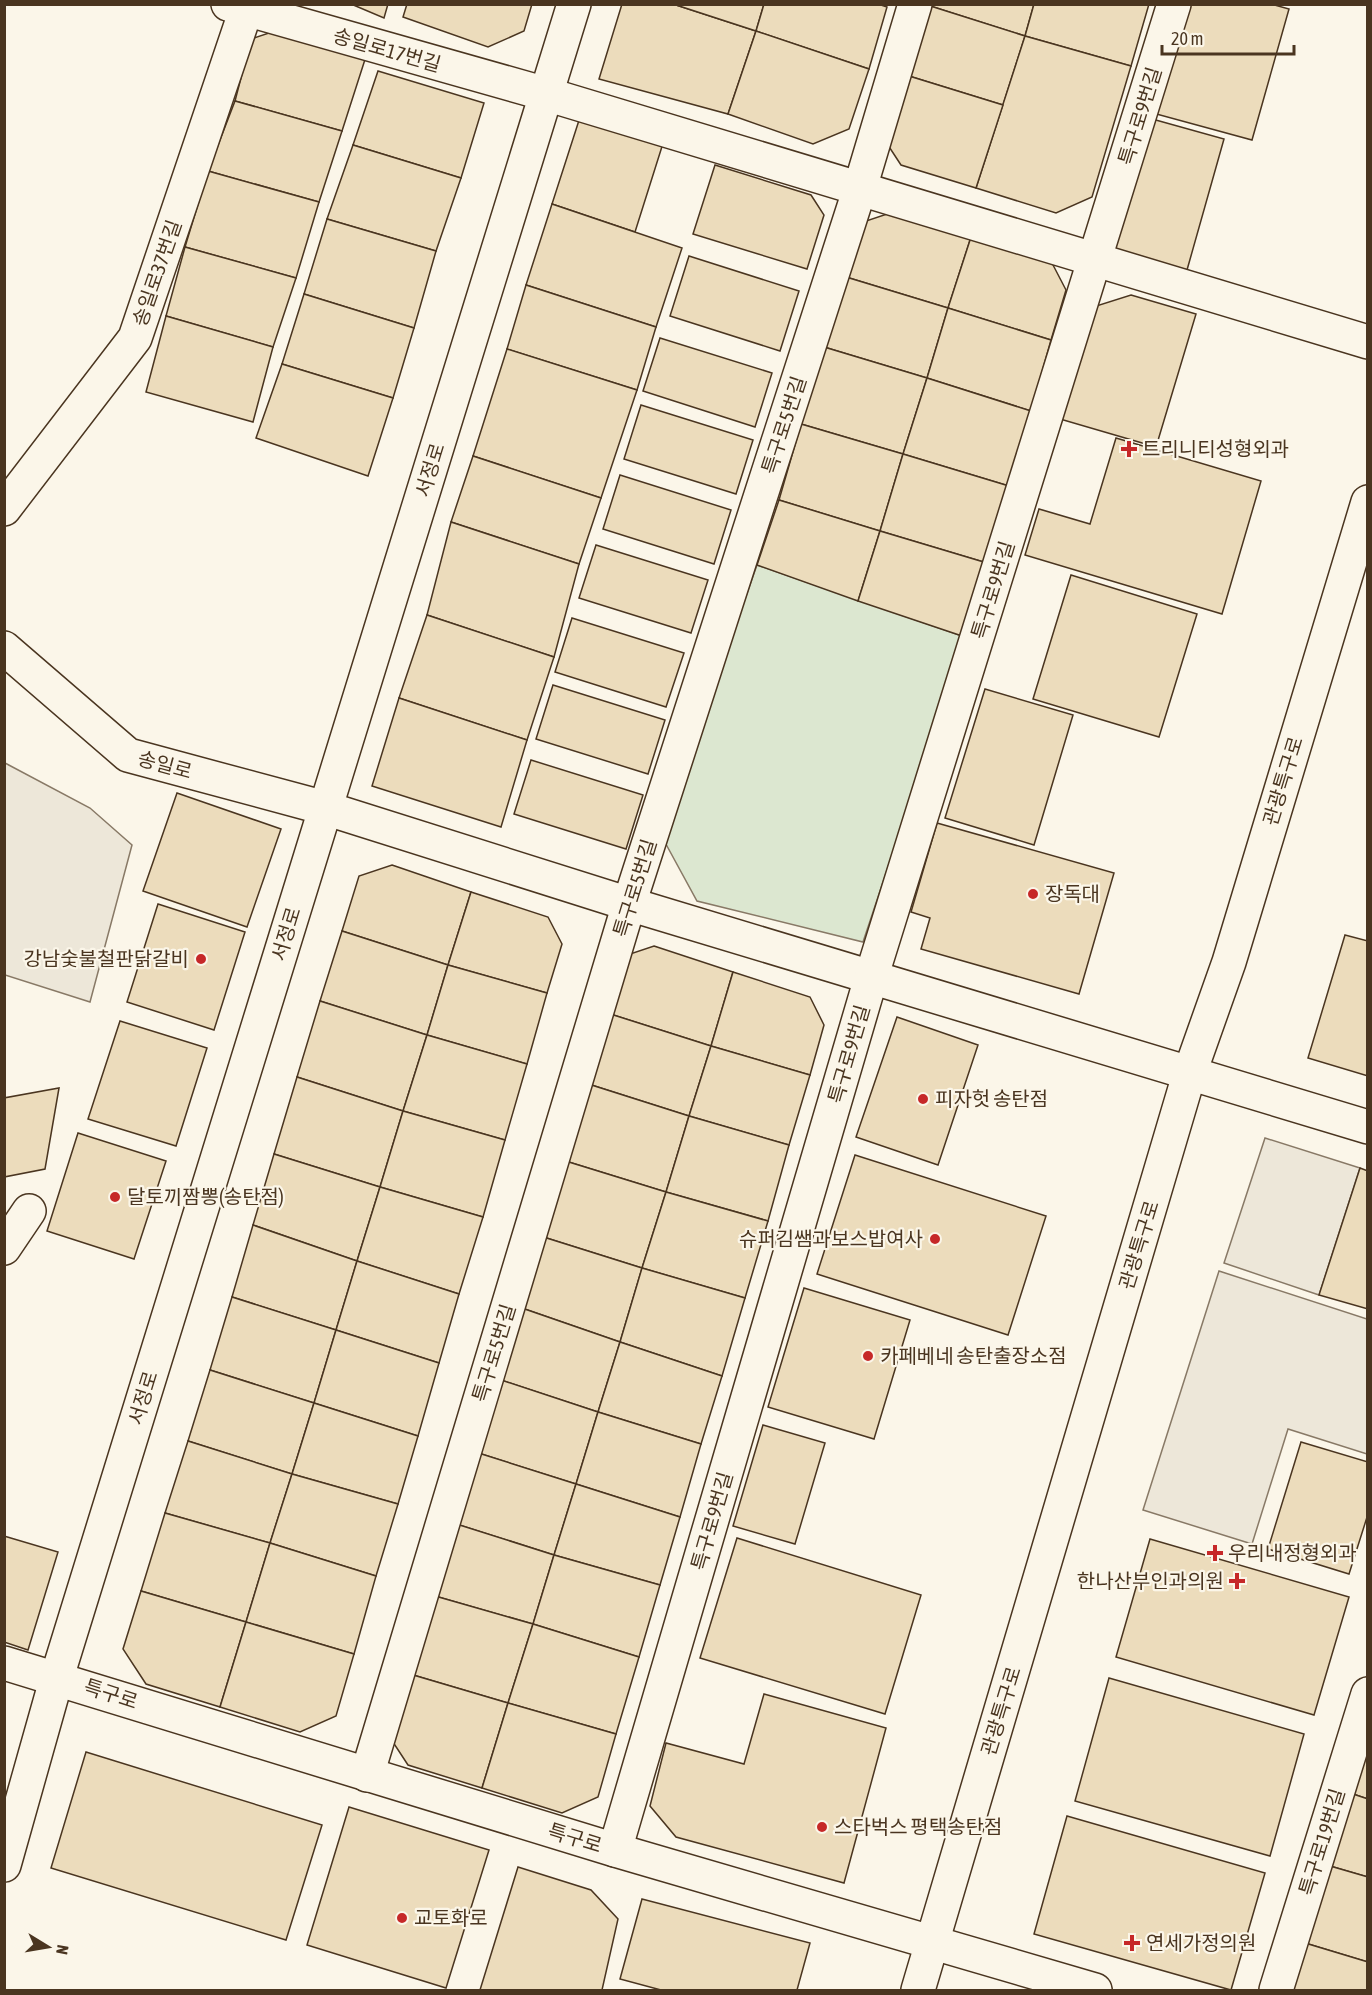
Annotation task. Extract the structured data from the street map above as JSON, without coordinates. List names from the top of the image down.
{
  "streets": {
    "street": [
      "송일로17번길",
      "특구로9번길",
      "송일로37번길",
      "특구로5번길",
      "서정로",
      "송일로",
      "관광특구로",
      "특구로",
      "특구로19번길"
    ]
  },
  "crossings": [
    ["송일로17번길", "송일로37번길"],
    ["송일로17번길", "특구로5번길"],
    ["송일로17번길", "서정로"],
    ["특구로9번길", "송일로"],
    ["특구로9번길", "특구로"],
    ["특구로5번길", "송일로"],
    ["특구로5번길", "특구로"],
    ["서정로", "송일로"],
    ["서정로", "특구로"],
    ["송일로", "관광특구로"],
    ["관광특구로", "특구로"]
  ],
  "places": {
    "health": [
      "트리니티성형외과",
      "우리내정형외과",
      "한나산부인과의원",
      "연세가정의원"
    ],
    "other": [
      "장독대",
      "강남숯불철판닭갈비",
      "피자헛 송탄점",
      "달토끼짬뽕(송탄점)",
      "슈퍼김쌤과보스밥여사",
      "카페베네 송탄출장소점",
      "스타벅스 평택송탄점",
      "교토화로"
    ]
  },
  "scale_bar": "20 m",
  "north": "right"
}
